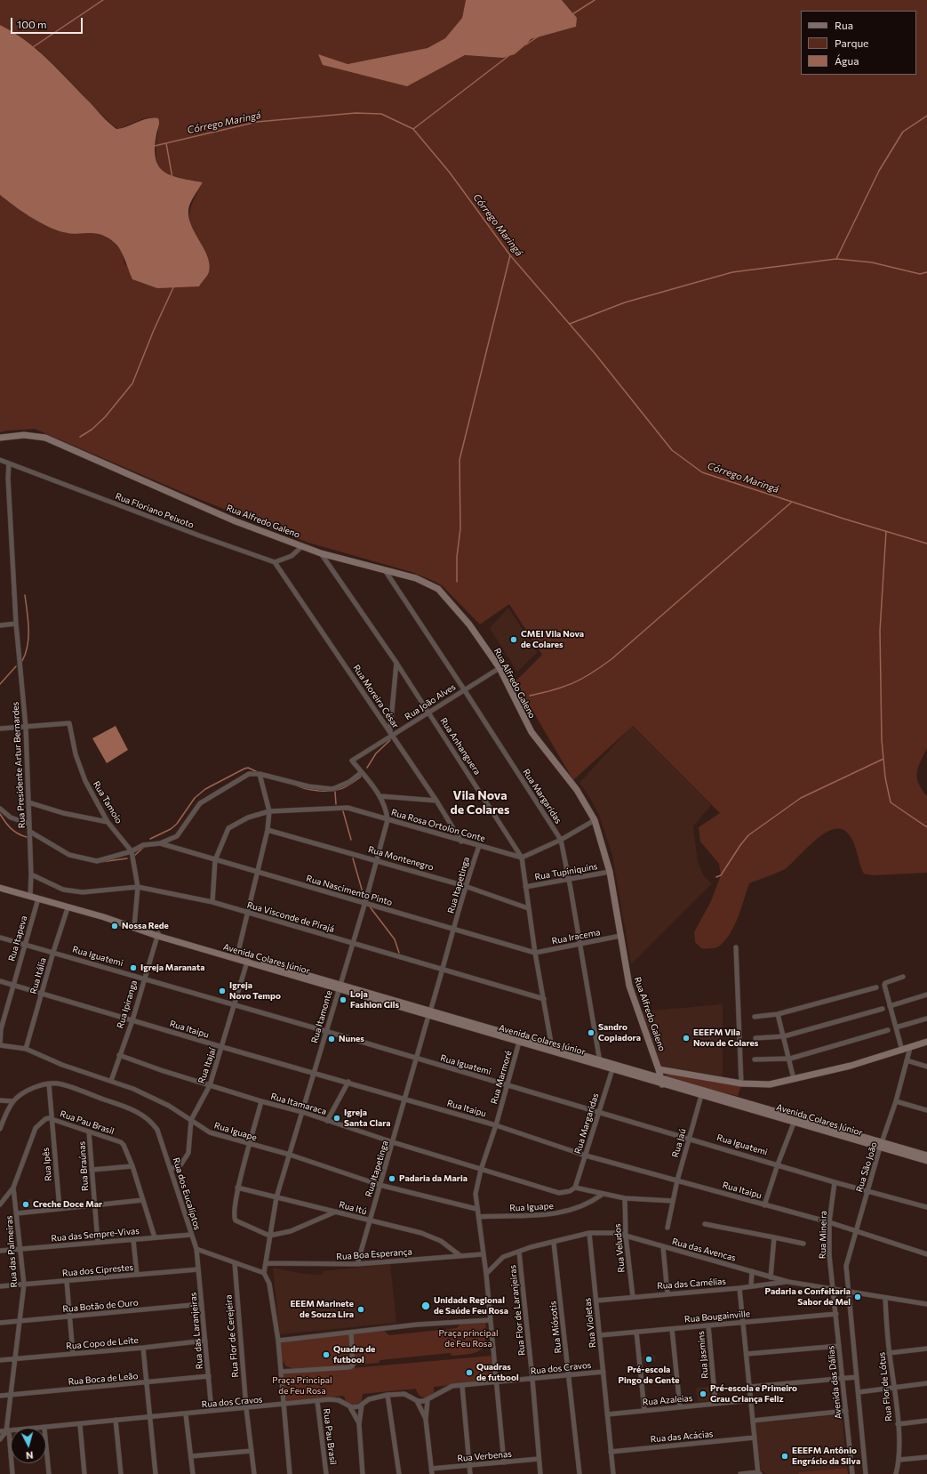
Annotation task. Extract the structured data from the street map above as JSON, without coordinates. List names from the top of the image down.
{
  "streets": {
    "street": [
      "Rua Floriano Peixoto",
      "Rua Alfredo Galeno",
      "Rua Moreira César",
      "Rua João Alves",
      "Rua Anhanguera",
      "Rua Presidente Artur Bernardes",
      "Rua Margaridas",
      "Rua Tamoio",
      "Rua Rosa Ortolon Conte",
      "Rua Montenegro",
      "Rua Tupiniquins",
      "Rua Itapetinga",
      "Rua Nascimento Pinto",
      "Rua Visconde de Pirajá",
      "Rua Iracema",
      "Rua Itapeva",
      "Rua Iguatemi",
      "Avenida Colares Júnior",
      "Rua Itália",
      "Rua Ipiranga",
      "Rua Itamonte",
      "Rua Itaipu",
      "Rua Itajaí",
      "Rua Marmoré",
      "Rua Itamaraca",
      "Rua Pau Brasil",
      "Rua Iguape",
      "Rua Jaú",
      "Rua Ipês",
      "Rua Braúnas",
      "Rua São João",
      "Rua dos Eucalíptos",
      "Rua Itú",
      "Rua das Sempre-Vivas",
      "Rua Mineira",
      "Rua Veludos",
      "Rua das Avencas",
      "Rua das Palmeiras",
      "Rua Boa Esperança",
      "Rua dos Ciprestes",
      "Rua das Camélias",
      "Rua Botão de Ouro",
      "Rua Flor de Laranjeiras",
      "Rua Bougainville",
      "Rua Violetas",
      "Rua Miósotis",
      "Rua das Laranjeiras",
      "Rua Flor de Cerejeira",
      "Rua Copo de Leite",
      "Rua Jasmins",
      "Rua dos Cravos",
      "Rua Boca de Leão",
      "Avenida das Dálias",
      "Rua Flor de Lótus",
      "Rua Azaleias",
      "Rua das Acácias",
      "Rua Verbenas"
    ]
  },
  "crossings": [
    ["Rua Floriano Peixoto", "Rua Moreira César"],
    ["Rua Floriano Peixoto", "Rua Presidente Artur Bernardes"],
    ["Rua Alfredo Galeno", "Rua João Alves"],
    ["Rua Alfredo Galeno", "Rua Anhanguera"],
    ["Rua Alfredo Galeno", "Rua Margaridas"],
    ["Rua Alfredo Galeno", "Rua Tupiniquins"],
    ["Rua Alfredo Galeno", "Rua Iracema"],
    ["Rua Alfredo Galeno", "Avenida Colares Júnior"],
    ["Rua Moreira César", "Rua João Alves"],
    ["Rua Moreira César", "Rua Rosa Ortolon Conte"],
    ["Rua João Alves", "Rua Anhanguera"],
    ["Rua João Alves", "Rua Margaridas"],
    ["Rua João Alves", "Rua Itamonte"],
    ["Rua Anhanguera", "Rua Rosa Ortolon Conte"],
    ["Rua Anhanguera", "Rua Montenegro"],
    ["Rua Anhanguera", "Rua Tupiniquins"],
    ["Rua Anhanguera", "Rua Nascimento Pinto"],
    ["Rua Anhanguera", "Rua Visconde de Pirajá"],
    ["Rua Anhanguera", "Rua Iracema"],
    ["Rua Anhanguera", "Avenida Colares Júnior"],
    ["Rua Presidente Artur Bernardes", "Rua Tamoio"],
    ["Rua Presidente Artur Bernardes", "Rua Visconde de Pirajá"],
    ["Rua Presidente Artur Bernardes", "Avenida Colares Júnior"],
    ["Rua Margaridas", "Rua Tupiniquins"],
    ["Rua Margaridas", "Rua Iracema"],
    ["Rua Margaridas", "Rua Iguatemi"],
    ["Rua Margaridas", "Avenida Colares Júnior"],
    ["Rua Margaridas", "Rua Itaipu"],
    ["Rua Margaridas", "Rua Itamaraca"],
    ["Rua Tamoio", "Rua Visconde de Pirajá"],
    ["Rua Tamoio", "Avenida Colares Júnior"],
    ["Rua Rosa Ortolon Conte", "Rua Itapetinga"],
    ["Rua Rosa Ortolon Conte", "Rua Nascimento Pinto"],
    ["Rua Rosa Ortolon Conte", "Rua Visconde de Pirajá"],
    ["Rua Rosa Ortolon Conte", "Rua Itamonte"],
    ["Rua Montenegro", "Rua Itapetinga"],
    ["Rua Montenegro", "Rua Itamonte"],
    ["Rua Itapetinga", "Rua Nascimento Pinto"],
    ["Rua Itapetinga", "Rua Visconde de Pirajá"],
    ["Rua Itapetinga", "Rua Iguatemi"],
    ["Rua Itapetinga", "Avenida Colares Júnior"],
    ["Rua Itapetinga", "Rua Itaipu"],
    ["Rua Itapetinga", "Rua Itamaraca"],
    ["Rua Itapetinga", "Rua Iguape"],
    ["Rua Itapetinga", "Rua Itú"],
    ["Rua Itapetinga", "Rua Boa Esperança"],
    ["Rua Nascimento Pinto", "Rua Iracema"],
    ["Rua Nascimento Pinto", "Rua Itamonte"],
    ["Rua Visconde de Pirajá", "Rua Itamonte"],
    ["Rua Itapeva", "Rua Iguatemi"],
    ["Rua Itapeva", "Avenida Colares Júnior"],
    ["Rua Itapeva", "Rua Itaipu"],
    ["Rua Itapeva", "Rua Iguape"],
    ["Rua Iguatemi", "Rua Itália"],
    ["Rua Iguatemi", "Rua Ipiranga"],
    ["Rua Iguatemi", "Rua Itamonte"],
    ["Rua Iguatemi", "Rua Itajaí"],
    ["Rua Iguatemi", "Rua Marmoré"],
    ["Rua Iguatemi", "Rua Jaú"],
    ["Rua Iguatemi", "Rua São João"],
    ["Rua Iguatemi", "Rua Mineira"],
    ["Avenida Colares Júnior", "Rua Itália"],
    ["Avenida Colares Júnior", "Rua Ipiranga"],
    ["Avenida Colares Júnior", "Rua Itamonte"],
    ["Avenida Colares Júnior", "Rua Itajaí"],
    ["Avenida Colares Júnior", "Rua Marmoré"],
    ["Avenida Colares Júnior", "Rua Jaú"],
    ["Avenida Colares Júnior", "Rua São João"],
    ["Rua Itália", "Rua Itaipu"],
    ["Rua Itália", "Rua Iguape"],
    ["Rua Ipiranga", "Rua Itaipu"],
    ["Rua Ipiranga", "Rua Itamaraca"],
    ["Rua Ipiranga", "Rua Iguape"],
    ["Rua Itamonte", "Rua Itaipu"],
    ["Rua Itamonte", "Rua Itamaraca"],
    ["Rua Itamonte", "Rua Iguape"],
    ["Rua Itamonte", "Rua Itú"],
    ["Rua Itamonte", "Rua Boa Esperança"],
    ["Rua Itaipu", "Rua Itajaí"],
    ["Rua Itaipu", "Rua Marmoré"],
    ["Rua Itaipu", "Rua Jaú"],
    ["Rua Itaipu", "Rua São João"],
    ["Rua Itaipu", "Rua Mineira"],
    ["Rua Itajaí", "Rua Itamaraca"],
    ["Rua Itajaí", "Rua Iguape"],
    ["Rua Itajaí", "Rua dos Eucalíptos"],
    ["Rua Marmoré", "Rua Itamaraca"],
    ["Rua Marmoré", "Rua Iguape"],
    ["Rua Pau Brasil", "Rua Ipês"],
    ["Rua Pau Brasil", "Rua Braúnas"],
    ["Rua Pau Brasil", "Rua das Sempre-Vivas"],
    ["Rua Pau Brasil", "Rua das Palmeiras"],
    ["Rua Pau Brasil", "Rua dos Cravos"],
    ["Rua Ipês", "Rua dos Eucalíptos"],
    ["Rua Braúnas", "Rua das Sempre-Vivas"],
    ["Rua São João", "Rua das Avencas"],
    ["Rua dos Eucalíptos", "Rua das Sempre-Vivas"],
    ["Rua dos Eucalíptos", "Rua das Laranjeiras"],
    ["Rua Itú", "Rua Boa Esperança"],
    ["Rua das Sempre-Vivas", "Rua das Palmeiras"],
    ["Rua Mineira", "Rua das Avencas"],
    ["Rua Mineira", "Avenida das Dálias"],
    ["Rua Veludos", "Rua das Avencas"],
    ["Rua Veludos", "Rua das Camélias"],
    ["Rua das Avencas", "Rua das Camélias"],
    ["Rua das Avencas", "Rua Flor de Laranjeiras"],
    ["Rua das Avencas", "Rua Violetas"],
    ["Rua das Avencas", "Rua Miósotis"],
    ["Rua das Avencas", "Avenida das Dálias"],
    ["Rua das Avencas", "Rua Flor de Lótus"],
    ["Rua das Palmeiras", "Rua dos Ciprestes"],
    ["Rua das Palmeiras", "Rua Botão de Ouro"],
    ["Rua das Palmeiras", "Rua Copo de Leite"],
    ["Rua das Palmeiras", "Rua dos Cravos"],
    ["Rua das Palmeiras", "Rua Boca de Leão"],
    ["Rua dos Ciprestes", "Rua das Laranjeiras"],
    ["Rua das Camélias", "Rua Violetas"],
    ["Rua Botão de Ouro", "Rua das Laranjeiras"],
    ["Rua Flor de Laranjeiras", "Rua dos Cravos"],
    ["Rua Flor de Laranjeiras", "Rua Verbenas"],
    ["Rua Bougainville", "Rua Violetas"],
    ["Rua Bougainville", "Rua Jasmins"],
    ["Rua Bougainville", "Avenida das Dálias"],
    ["Rua Violetas", "Rua dos Cravos"],
    ["Rua Violetas", "Rua Azaleias"],
    ["Rua Violetas", "Rua das Acácias"],
    ["Rua Miósotis", "Rua dos Cravos"],
    ["Rua das Laranjeiras", "Rua Copo de Leite"],
    ["Rua das Laranjeiras", "Rua dos Cravos"],
    ["Rua das Laranjeiras", "Rua Boca de Leão"],
    ["Rua Flor de Cerejeira", "Rua dos Cravos"],
    ["Rua Jasmins", "Rua Azaleias"]
  ],
  "districts": ["Vila Nova de Colares"],
  "water": ["Córrego Maringá"],
  "parks": ["Praça principal de Feu Rosa", "Praça Principal de Feu Rosa"],
  "places": [
    "CMEI Vila Nova de Colares",
    "Nossa Rede",
    "Igreja Maranata",
    "Igreja Novo Tempo",
    "Loja Fashion Gils",
    "Sandro Copiadora",
    "EEEFM Vila Nova de Colares",
    "Nunes",
    "Igreja Santa Clara",
    "Padaria da Maria",
    "Creche Doce Mar",
    "Padaria e Confeitaria Sabor de Mel",
    "Unidade Regional de Saúde Feu Rosa",
    "EEEM Marinete de Souza Lira",
    "Quadra de futbool",
    "Pré-escola Pingo de Gente",
    "Quadras de futbool",
    "Pré-escola e Primeiro Grau Criança Feliz",
    "EEEFM Antônio Engrácio da Silva"
  ],
  "legend": ["Rua", "Parque", "Água"],
  "scale_bar": "100 m",
  "north": "bottom"
}
